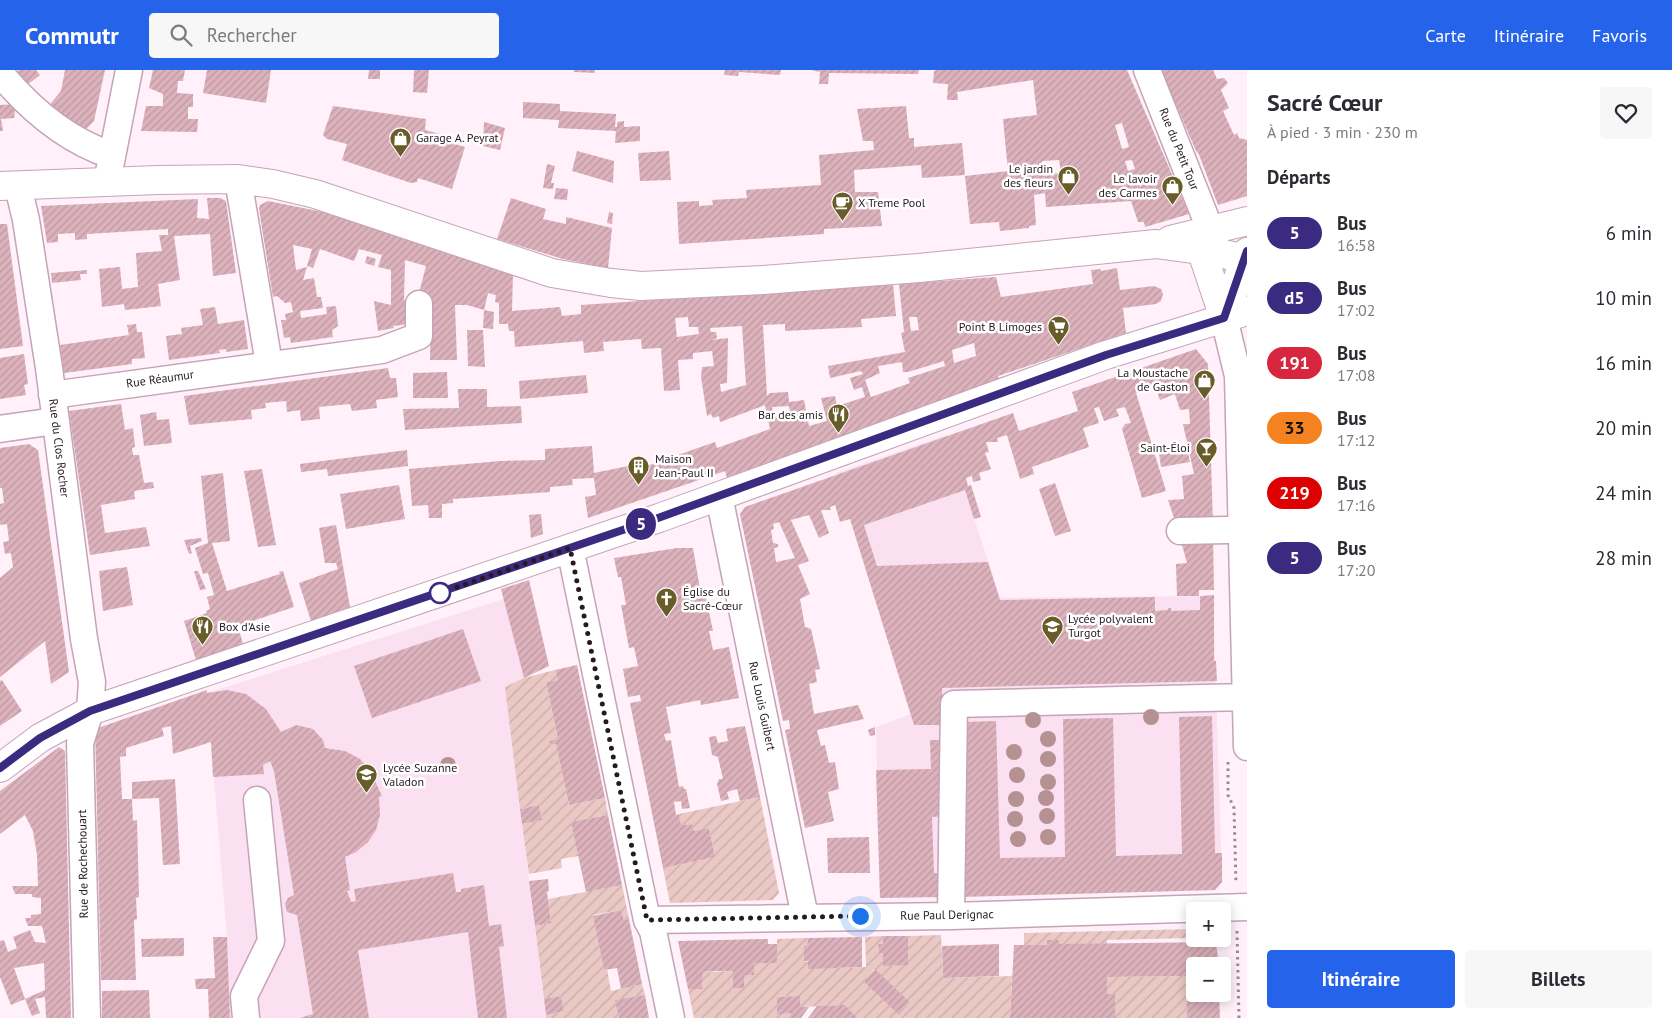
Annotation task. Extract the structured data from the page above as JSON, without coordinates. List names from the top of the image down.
{
  "streets": {
    "street": [
      "Rue du Petit Tour",
      "Rue Réaumur",
      "Rue du Clos Rocher",
      "Rue Louis Guibert",
      "Rue de Rochechouart",
      "Rue Paul Derignac"
    ]
  },
  "crossings": [
    ["Rue Réaumur", "Rue du Clos Rocher"],
    ["Rue du Clos Rocher", "Rue de Rochechouart"],
    ["Rue Louis Guibert", "Rue Paul Derignac"]
  ],
  "places": {
    "shop": [
      "Garage A. Peyrat",
      "Le jardin des fleurs",
      "Le lavoir des Carmes",
      "La Moustache de Gaston"
    ],
    "cafe": ["X Treme Pool"],
    "supermarket": ["Point B Limoges"],
    "restaurant": ["Bar des amis", "Box d'Asie"],
    "bar": ["Saint-Éloi"],
    "building": ["Maison Jean-Paul II"],
    "church": ["Église du Sacré-Cœur"],
    "school or university": ["Lycée polyvalent Turgot", "Lycée Suzanne Valadon"]
  },
  "lines": ["bus line 5"],
  "page": {
    "header": "Commutr",
    "search": "Rechercher",
    "nav": ["Carte", "Itinéraire", "Favoris"],
    "on_map": "5",
    "heading": [
      ["Sacré Cœur", "À pied · 3 min · 230 m"],
      "Départs"
    ],
    "list": [
      {
        "mark": "5",
        "name": "Bus",
        "note": "16:58",
        "value": "6 min"
      },
      {
        "mark": "d5",
        "name": "Bus",
        "note": "17:02",
        "value": "10 min"
      },
      {
        "mark": "191",
        "name": "Bus",
        "note": "17:08",
        "value": "16 min"
      },
      {
        "mark": "33",
        "name": "Bus",
        "note": "17:12",
        "value": "20 min"
      },
      {
        "mark": "219",
        "name": "Bus",
        "note": "17:16",
        "value": "24 min"
      },
      {
        "mark": "5",
        "name": "Bus",
        "note": "17:20",
        "value": "28 min"
      }
    ],
    "map_buttons": ["+", "−"],
    "buttons": ["Itinéraire", "Billets"]
  }
}
